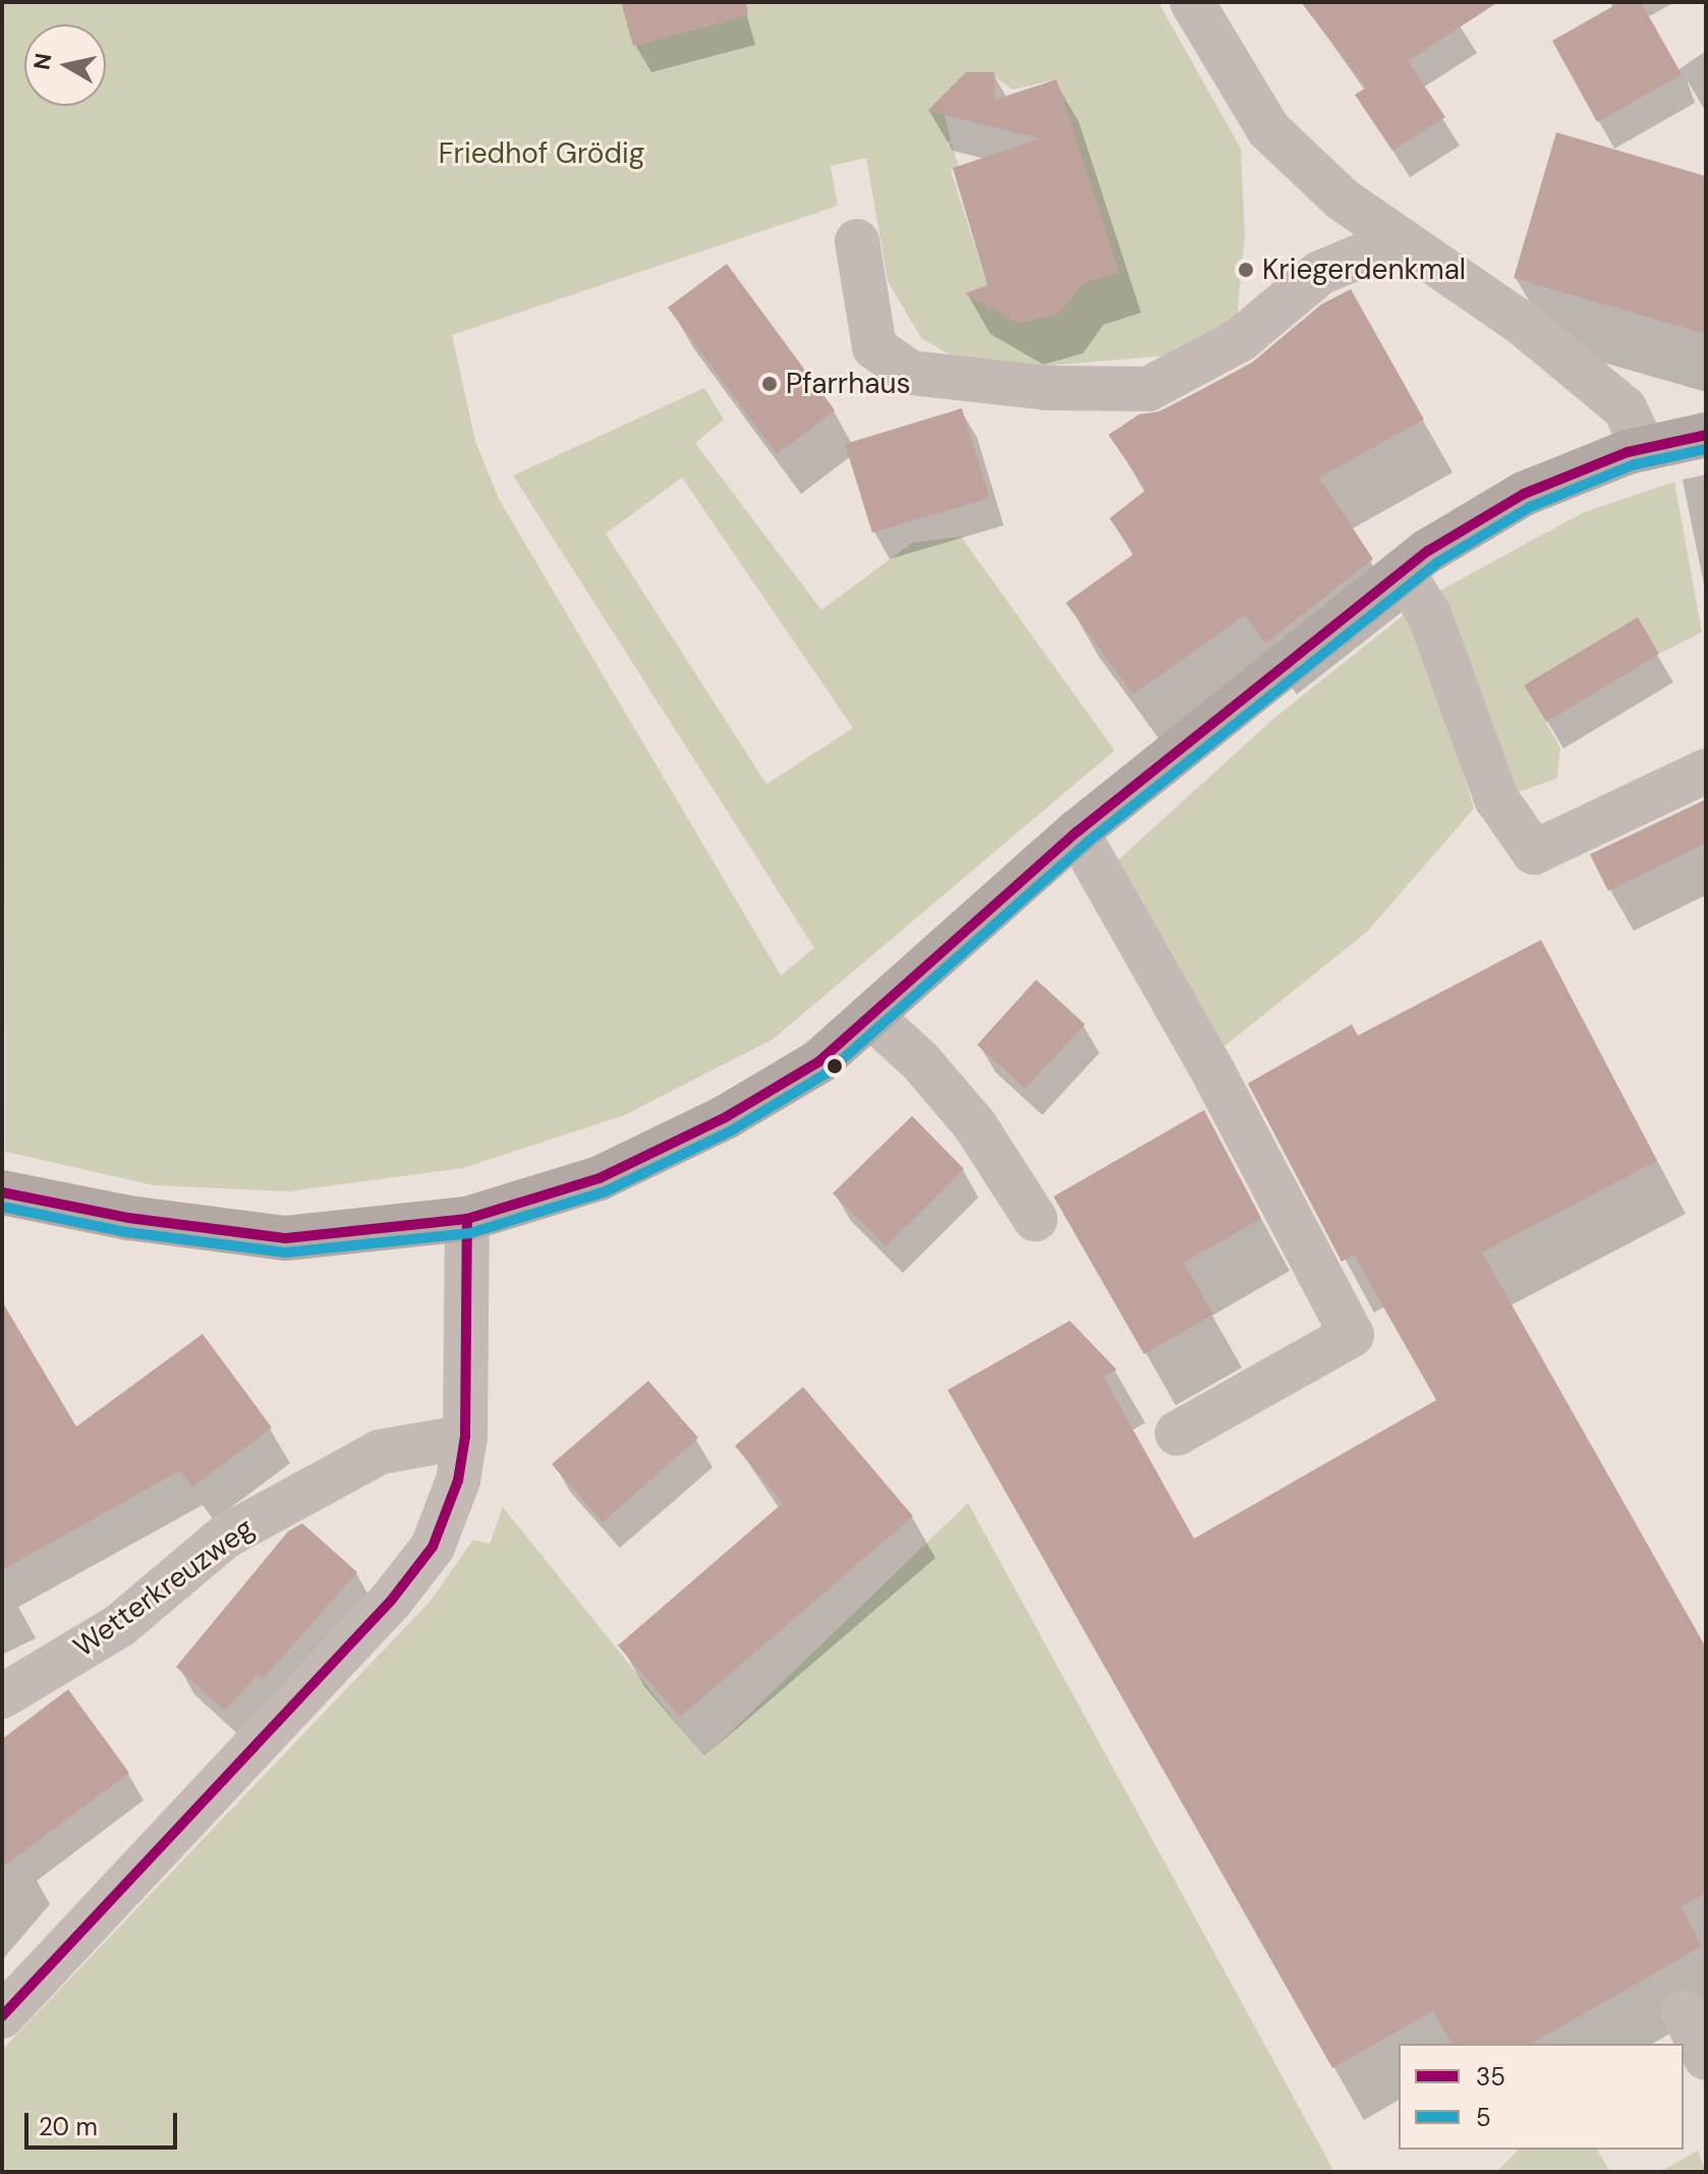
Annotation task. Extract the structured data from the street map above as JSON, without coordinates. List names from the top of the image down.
{
  "streets": {
    "street": ["Wetterkreuzweg"]
  },
  "parks": ["Friedhof Grödig"],
  "places": ["Kriegerdenkmal", "Pfarrhaus"],
  "lines": ["transit line 35", "transit line 5"],
  "legend": ["35", "5"],
  "scale_bar": "20 m",
  "north": "left"
}
